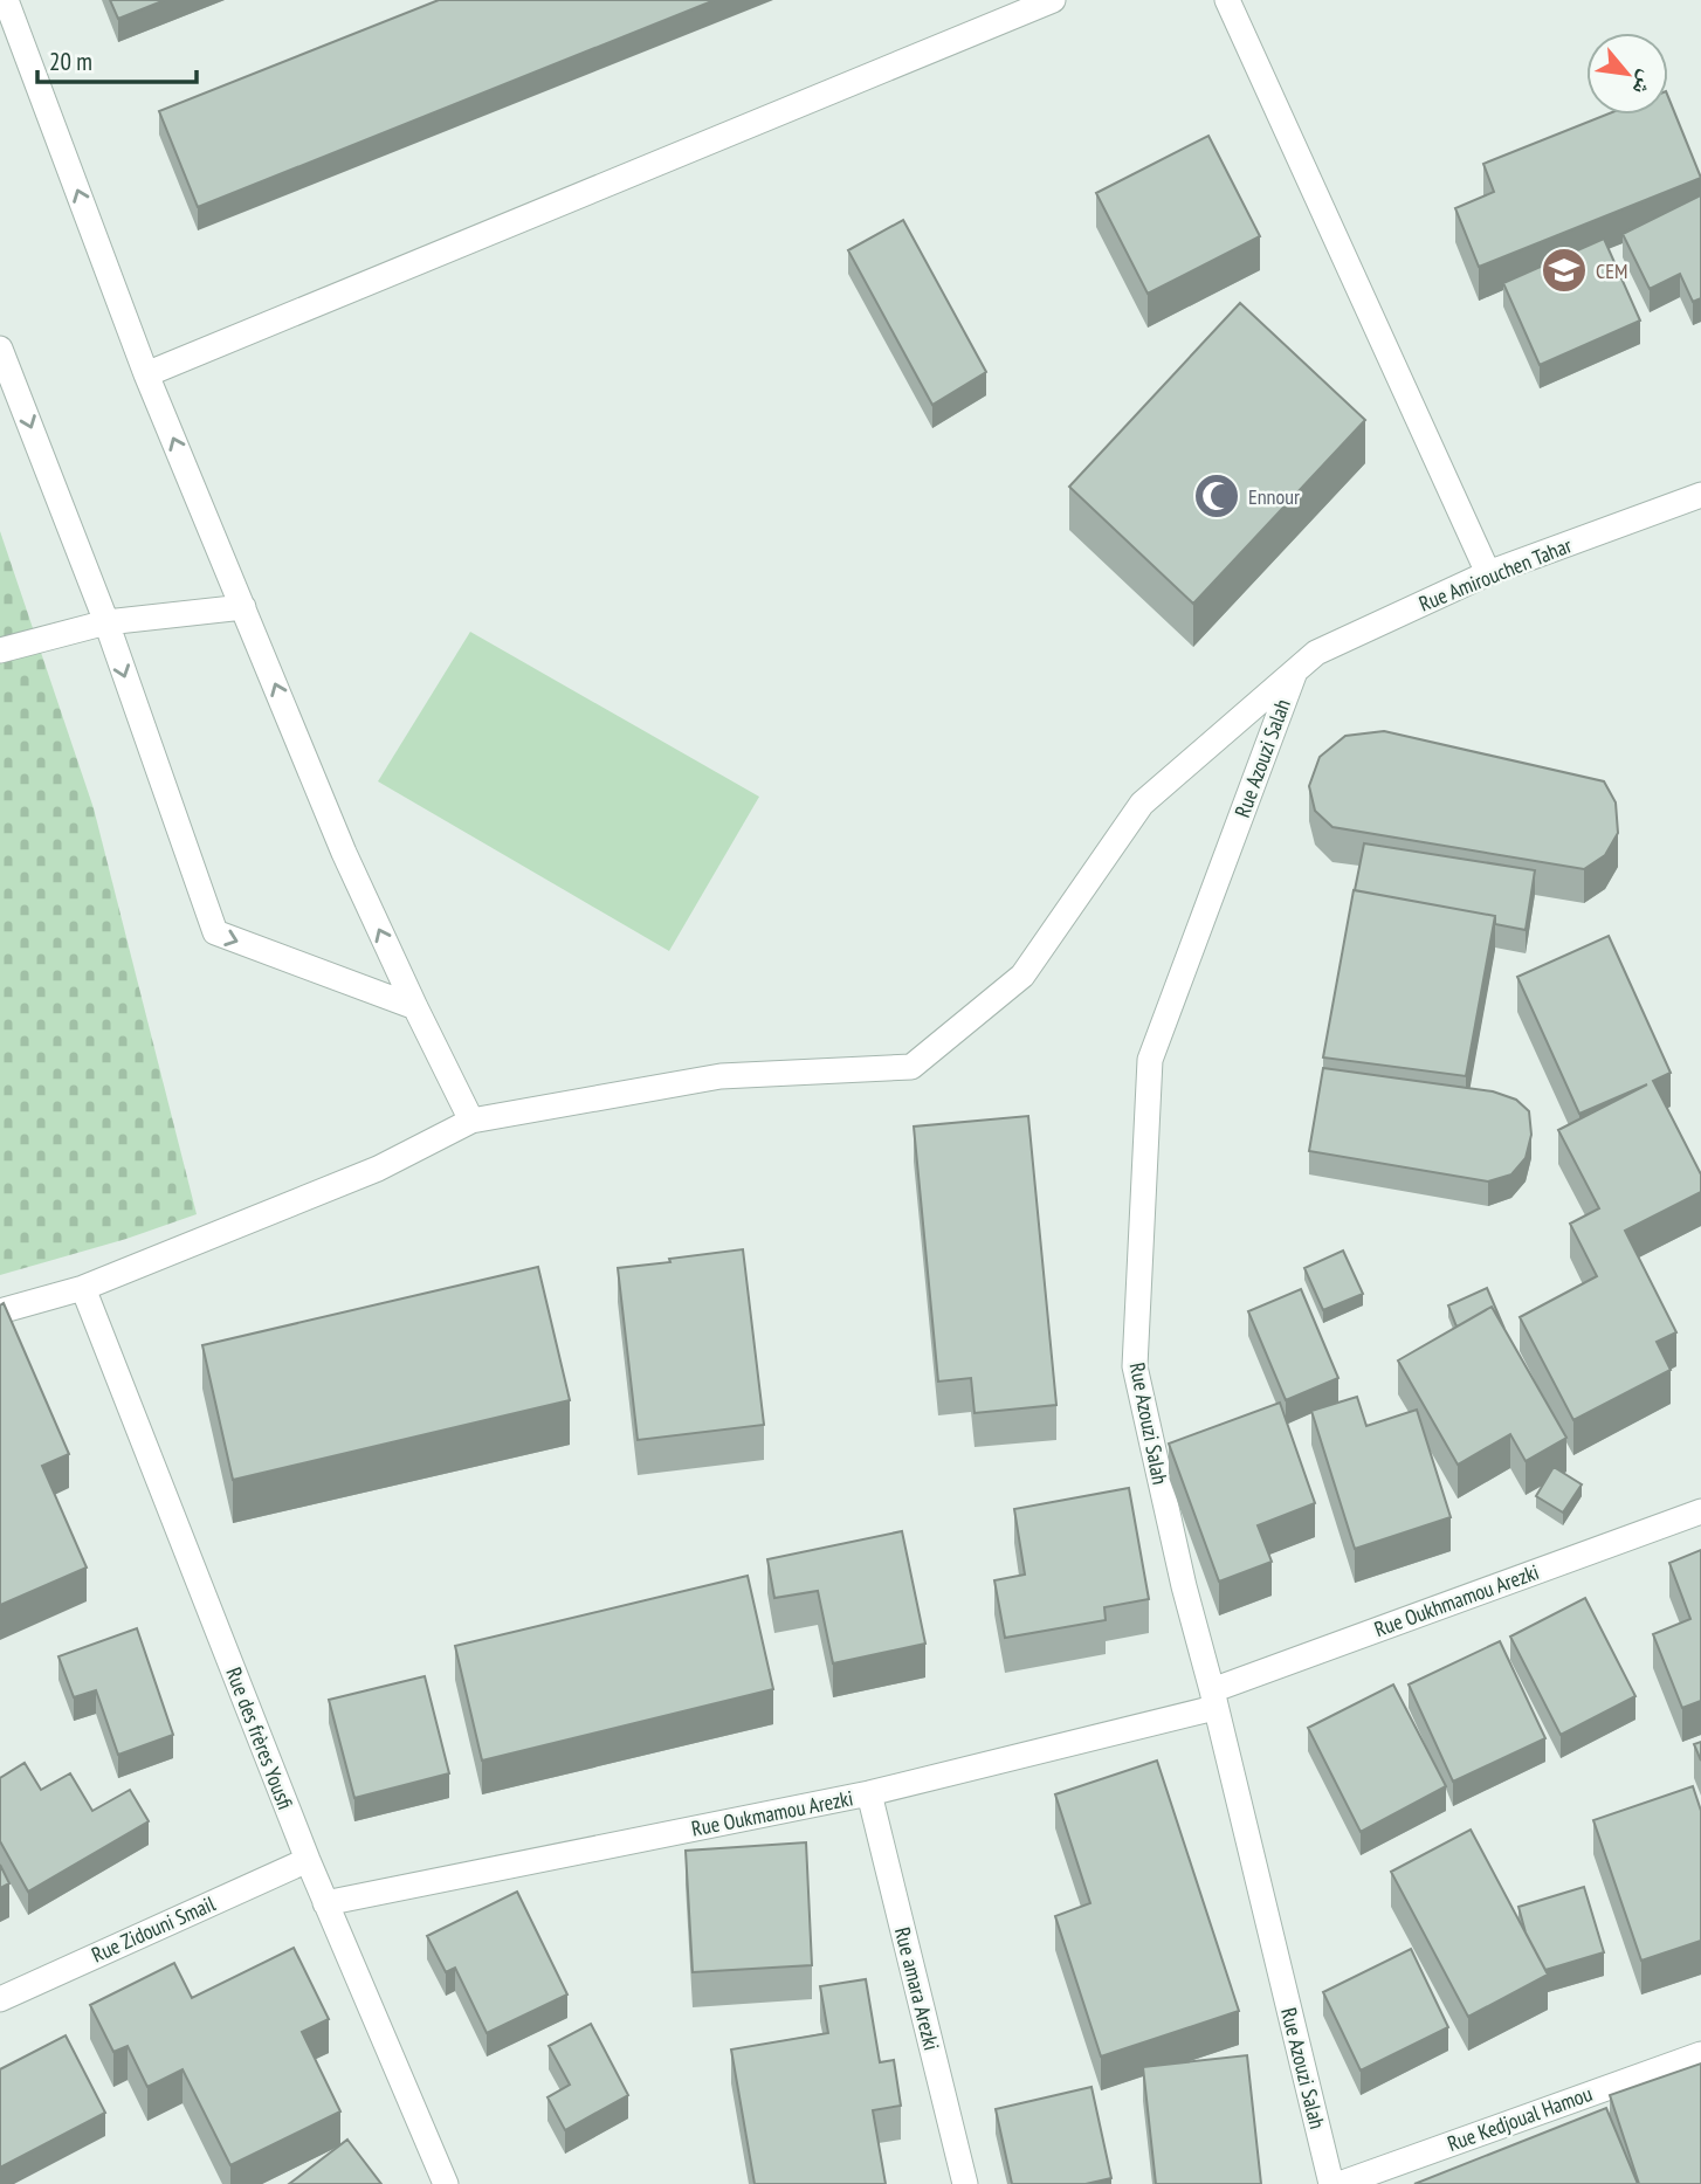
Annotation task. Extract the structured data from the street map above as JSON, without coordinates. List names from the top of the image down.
{
  "streets": {
    "street": [
      "Rue Amirouchen Tahar",
      "Rue Azouzi Salah",
      "Rue Oukhmamou Arezki",
      "Rue des frères Yousfi",
      "Rue Oukmamou Arezki",
      "Rue Zidouni Smail",
      "Rue amara Arezki",
      "Rue Kedjoual Hamou"
    ]
  },
  "crossings": [
    ["Rue Amirouchen Tahar", "Rue Azouzi Salah"],
    ["Rue Amirouchen Tahar", "Rue des frères Yousfi"],
    ["Rue Azouzi Salah", "Rue Oukhmamou Arezki"],
    ["Rue Azouzi Salah", "Rue Oukmamou Arezki"],
    ["Rue Oukhmamou Arezki", "Rue Oukmamou Arezki"],
    ["Rue des frères Yousfi", "Rue Oukmamou Arezki"],
    ["Rue des frères Yousfi", "Rue Zidouni Smail"],
    ["Rue Oukmamou Arezki", "Rue amara Arezki"]
  ],
  "places": {
    "school or university": ["CEM"],
    "mosque": ["Ennour"]
  },
  "scale_bar": "20 m",
  "north": "bottom right"
}
